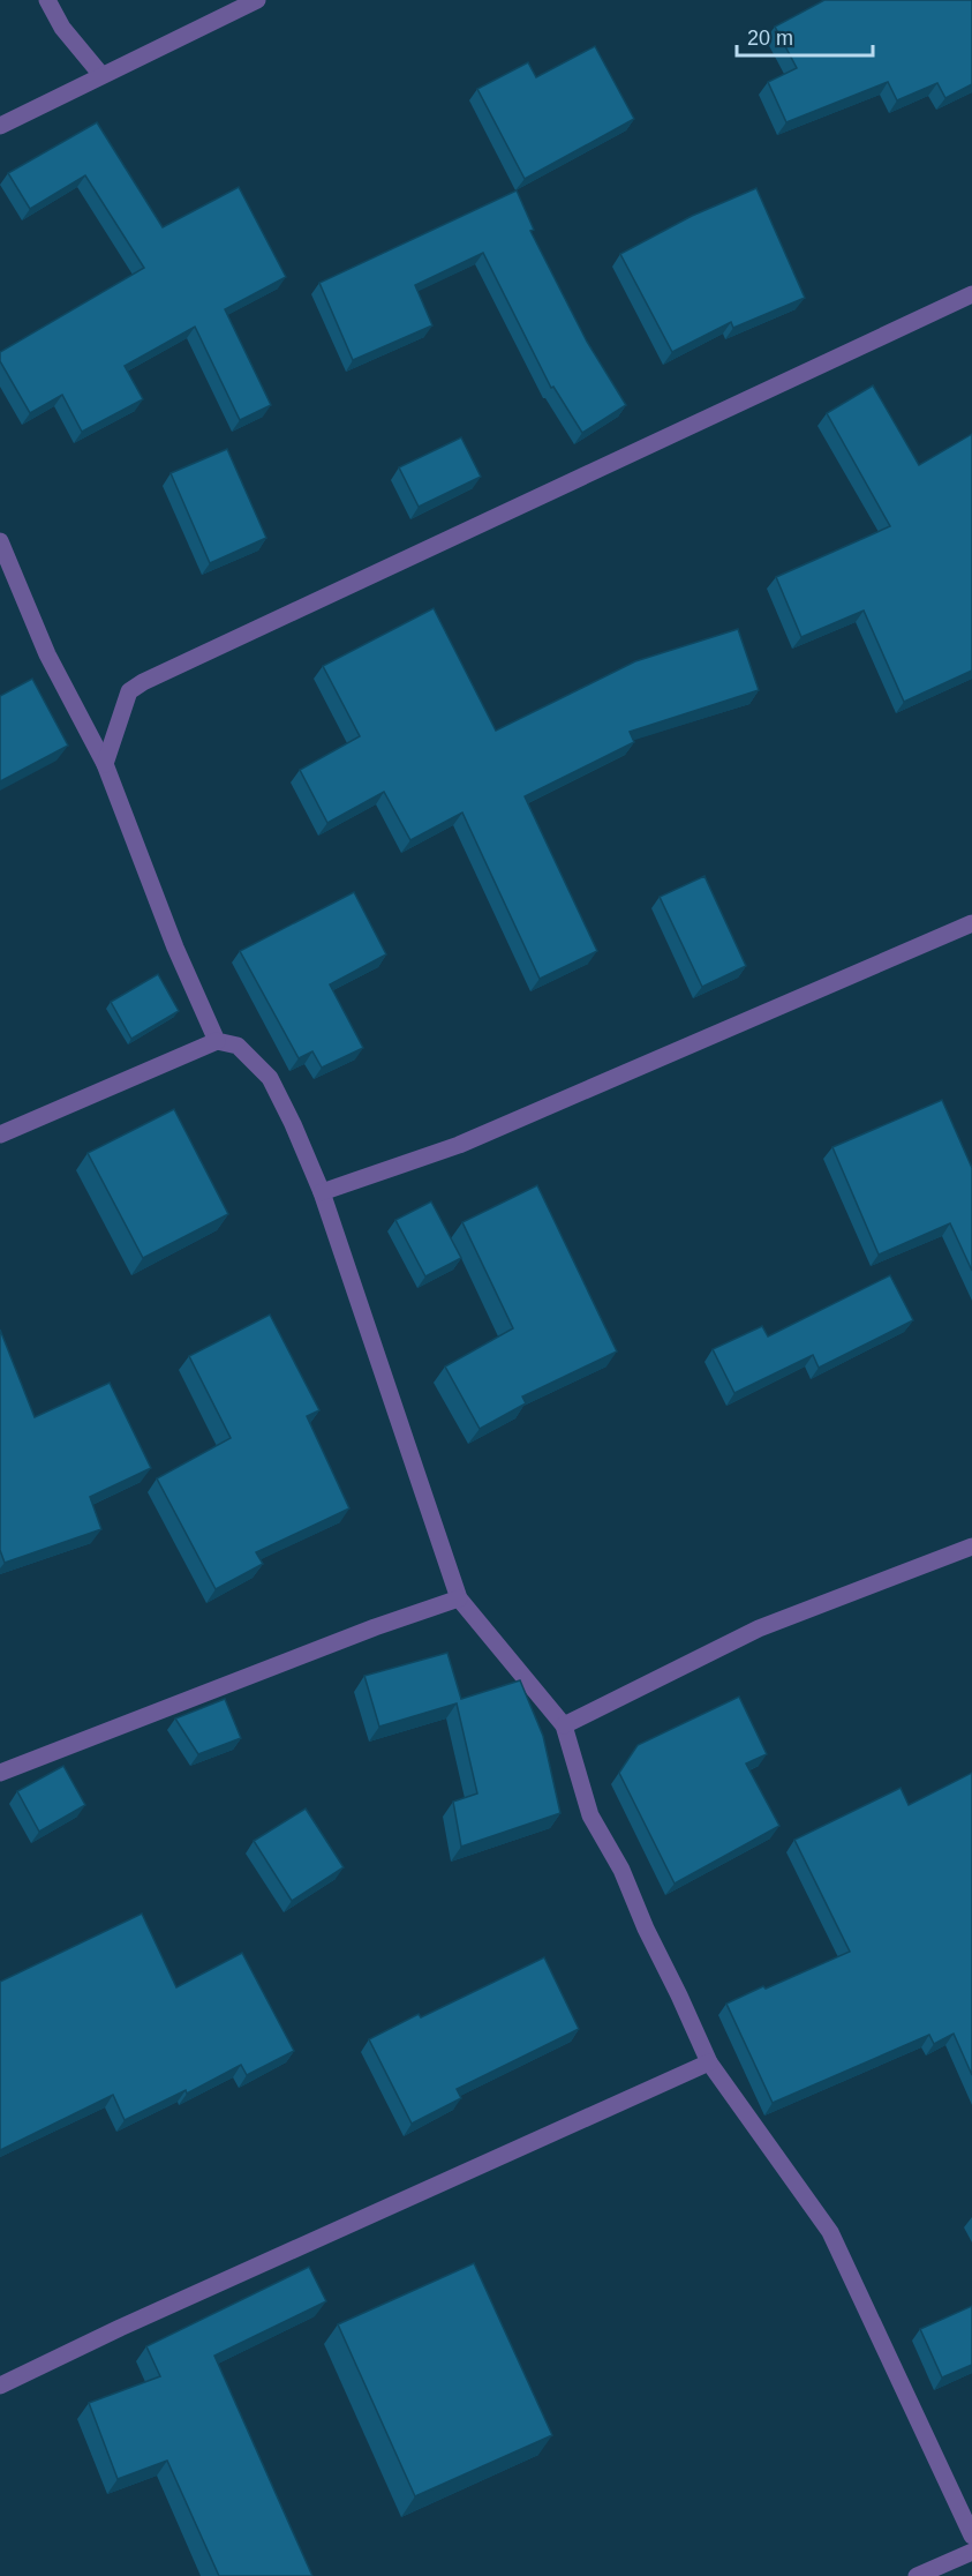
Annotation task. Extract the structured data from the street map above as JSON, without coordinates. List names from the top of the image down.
{
  "scale_bar": "20 m"
}
